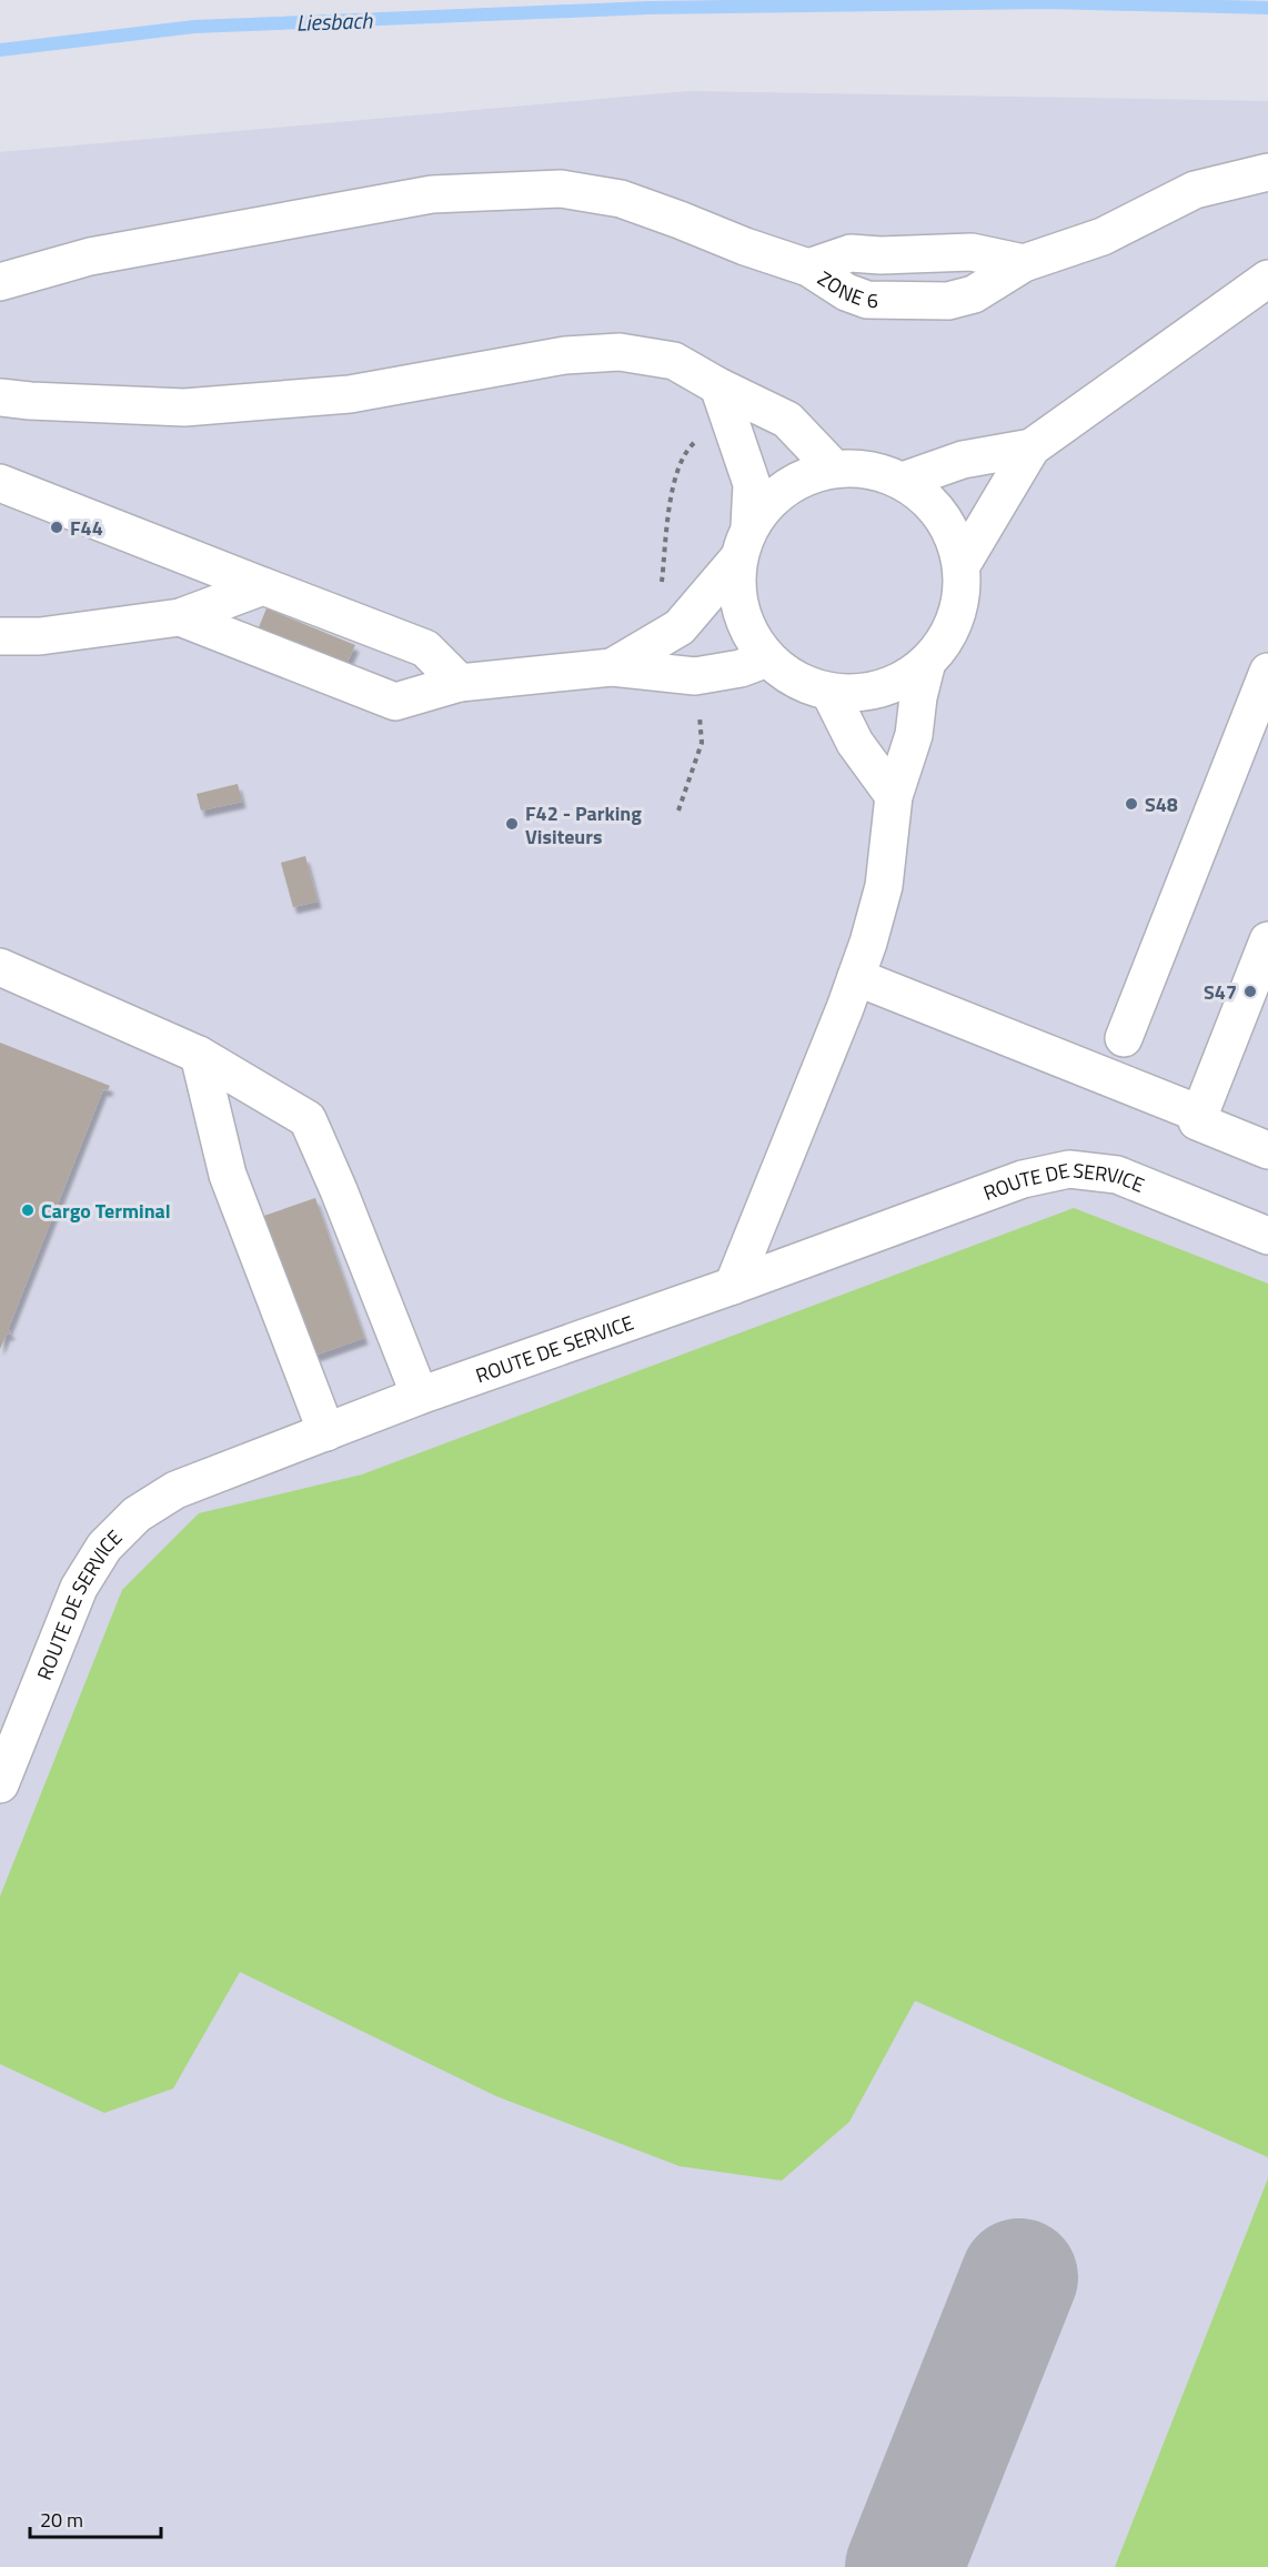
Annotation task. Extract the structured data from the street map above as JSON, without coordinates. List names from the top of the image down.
{
  "streets": {
    "street": ["ZONE 6", "ROUTE DE SERVICE"]
  },
  "water": ["Liesbach"],
  "places": [
    "F44",
    "S48",
    "F42 - Parking Visiteurs",
    "S47",
    "Cargo Terminal"
  ],
  "scale_bar": "20 m"
}
